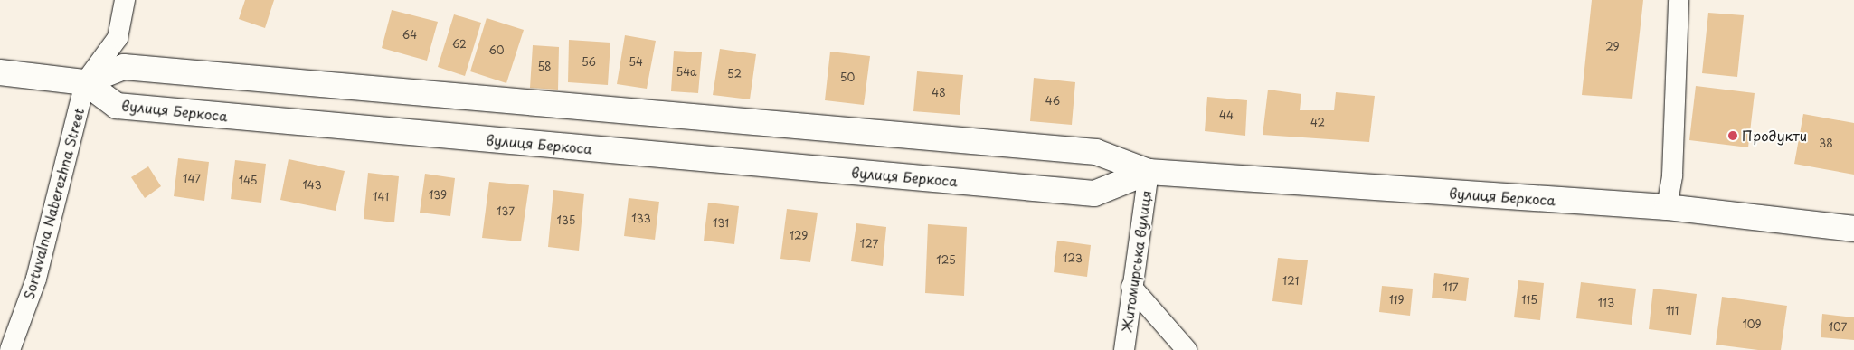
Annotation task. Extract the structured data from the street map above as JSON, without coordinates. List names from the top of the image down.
{
  "streets": {
    "street": ["вулиця Беркоса", "Sortuvalna Naberezhna Street", "Житомирська вулиця"]
  },
  "crossings": [
    ["вулиця Беркоса", "Sortuvalna Naberezhna Street"],
    ["вулиця Беркоса", "Житомирська вулиця"]
  ],
  "places": ["Продукти"],
  "house_numbers": [
    "64",
    "62",
    "29",
    "60",
    "56",
    "54",
    "58",
    "54а",
    "52",
    "50",
    "48",
    "46",
    "44",
    "42",
    "38",
    "147",
    "145",
    "143",
    "139",
    "141",
    "137",
    "133",
    "135",
    "131",
    "129",
    "127",
    "123",
    "125",
    "121",
    "117",
    "119",
    "115",
    "113",
    "111",
    "109",
    "107"
  ]
}
